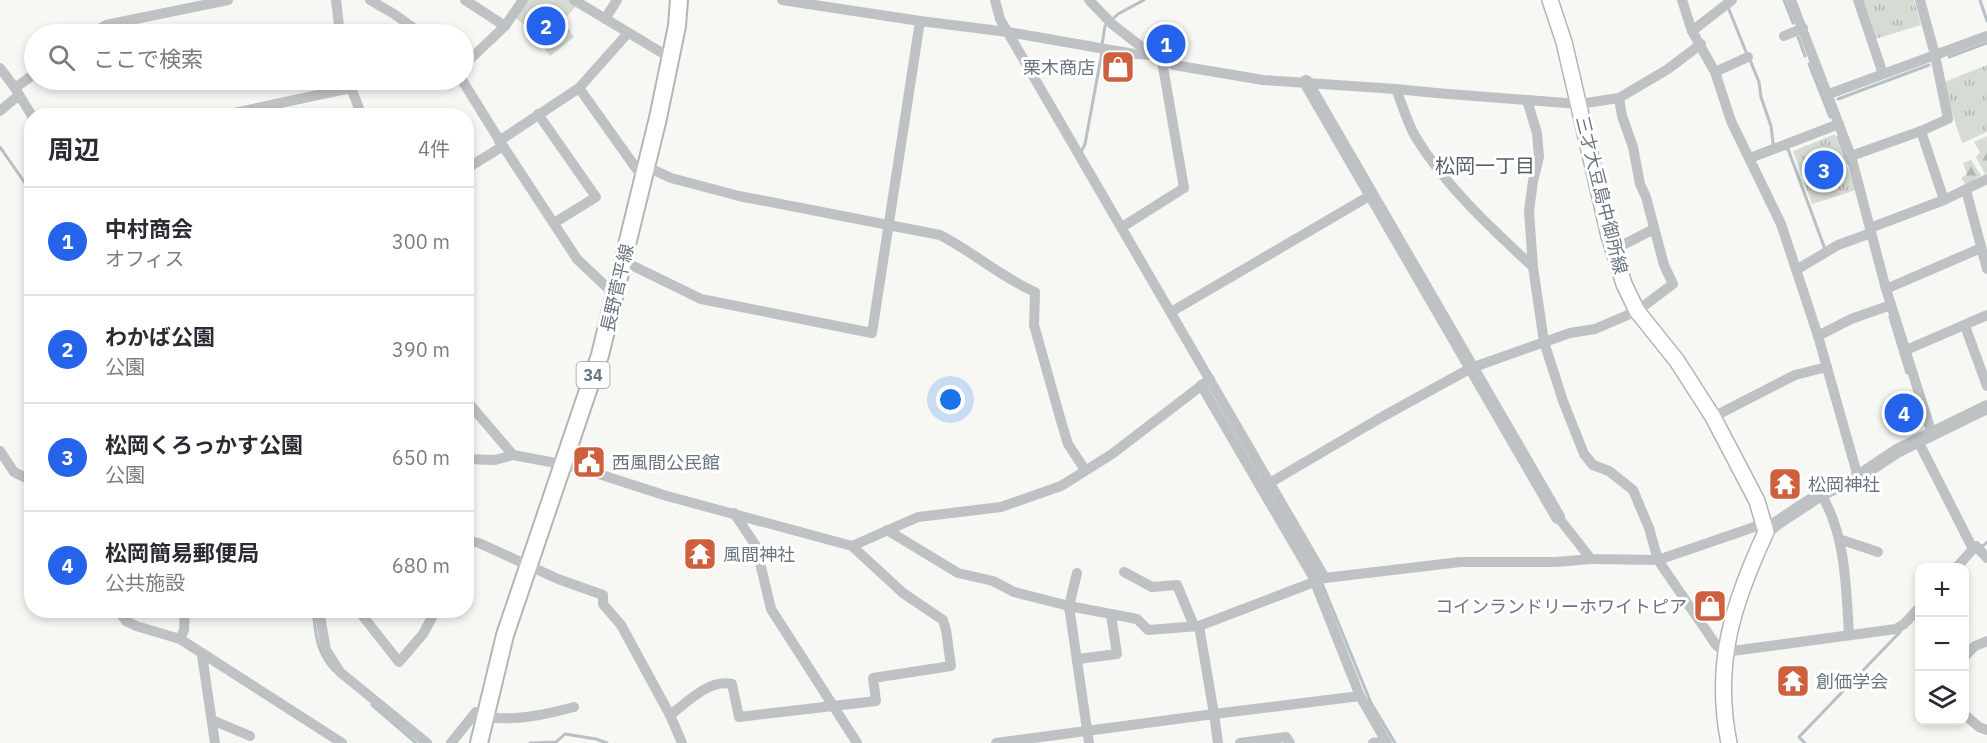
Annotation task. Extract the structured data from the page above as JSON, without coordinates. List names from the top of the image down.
{
  "streets": {
    "main road": ["三才大豆島中御所線", "長野菅平線", "34"]
  },
  "districts": ["松岡一丁目"],
  "places": {
    "shop": ["栗木商店", "コインランドリーホワイトピア"],
    "public building": ["西風間公民館"],
    "temple": ["松岡神社", "風間神社", "創価学会"]
  },
  "page": {
    "pins": [
      "2",
      "1",
      "3",
      "4"
    ],
    "search": "ここで検索",
    "heading": ["周辺", "4件"],
    "list": [
      {
        "mark": "1",
        "name": "中村商会",
        "note": "オフィス",
        "value": "300 m"
      },
      {
        "mark": "2",
        "name": "わかば公園",
        "note": "公園",
        "value": "390 m"
      },
      {
        "mark": "3",
        "name": "松岡くろっかす公園",
        "note": "公園",
        "value": "650 m"
      },
      {
        "mark": "4",
        "name": "松岡簡易郵便局",
        "note": "公共施設",
        "value": "680 m"
      }
    ],
    "map_buttons": ["+", "−"]
  }
}
